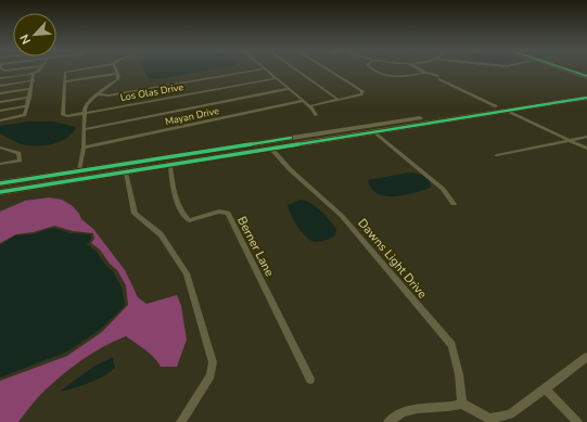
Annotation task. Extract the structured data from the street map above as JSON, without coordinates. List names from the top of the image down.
{
  "streets": {
    "street": [
      "Los Olas Drive",
      "Mayan Drive",
      "Berner Lane",
      "Dawns Light Drive"
    ]
  },
  "north": "bottom left"
}
